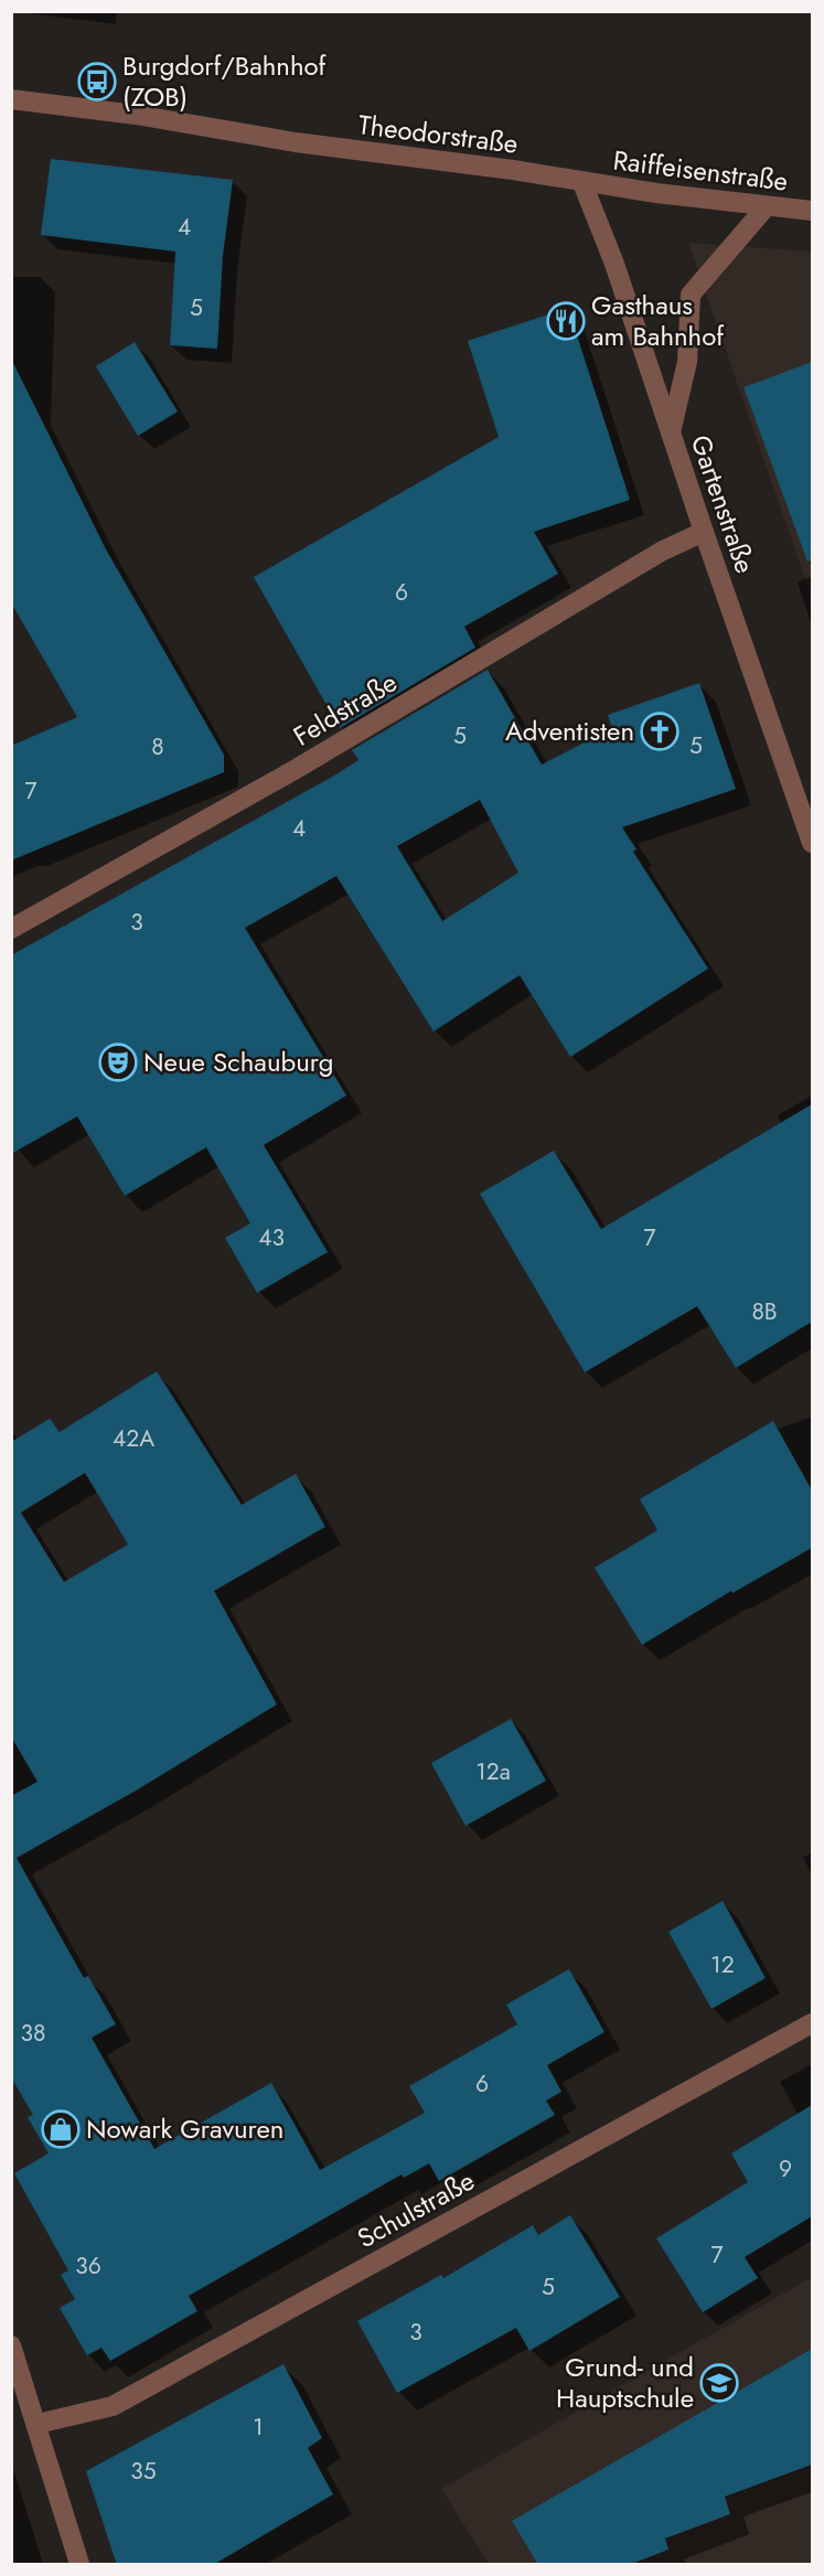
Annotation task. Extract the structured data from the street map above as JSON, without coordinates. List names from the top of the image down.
{
  "streets": {
    "street": [
      "Theodorstraße",
      "Raiffeisenstraße",
      "Gartenstraße",
      "Feldstraße",
      "Schulstraße"
    ]
  },
  "crossings": [
    ["Theodorstraße", "Raiffeisenstraße"],
    ["Theodorstraße", "Gartenstraße"],
    ["Raiffeisenstraße", "Gartenstraße"],
    ["Gartenstraße", "Feldstraße"]
  ],
  "places": {
    "bus stop": ["Burgdorf/Bahnhof (ZOB)"],
    "restaurant": ["Gasthaus am Bahnhof"],
    "church": ["Adventisten"],
    "theatre": ["Neue Schauburg"],
    "shop": ["Nowark Gravuren"],
    "school or university": ["Grund- und Hauptschule"]
  },
  "house_numbers": [
    "4",
    "5",
    "6",
    "5",
    "5",
    "8",
    "7",
    "4",
    "3",
    "43",
    "7",
    "8B",
    "42A",
    "12a",
    "12",
    "38",
    "6",
    "9",
    "7",
    "36",
    "5",
    "3",
    "1",
    "35"
  ]
}
